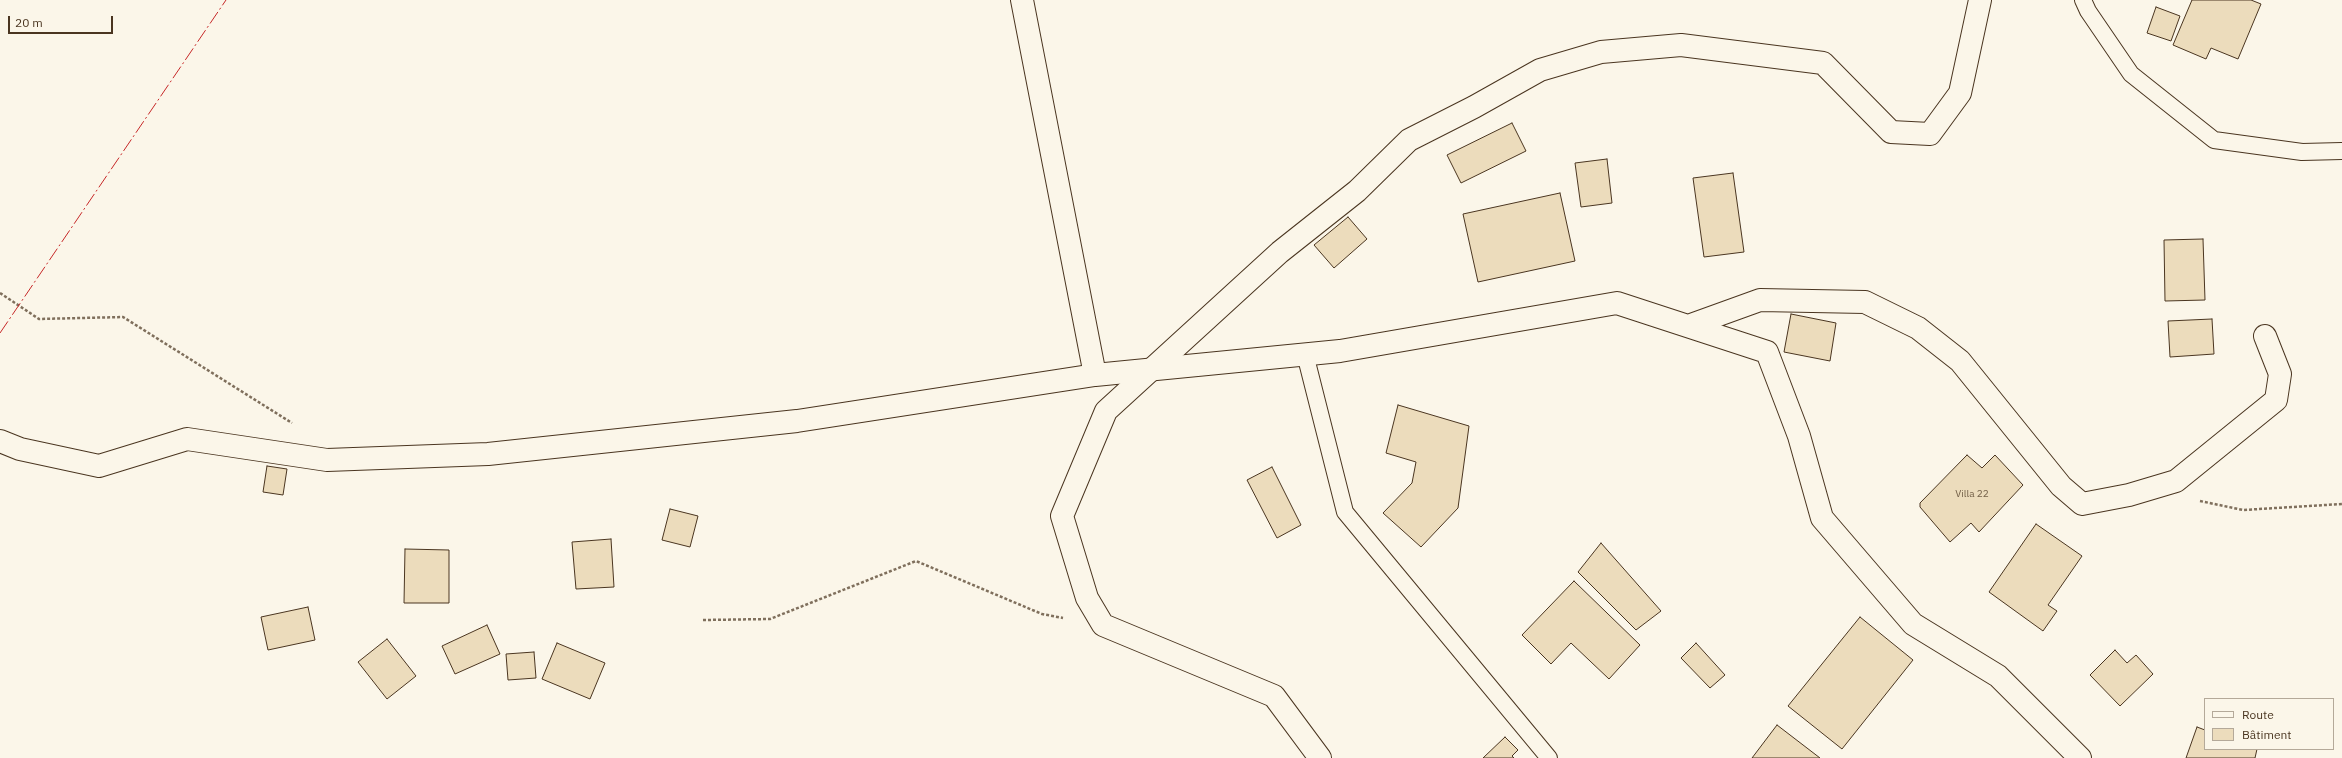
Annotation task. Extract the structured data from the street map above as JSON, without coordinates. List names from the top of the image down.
{
  "house_numbers": ["Villa 22"],
  "legend": ["Route", "Bâtiment"],
  "scale_bar": "20 m"
}
